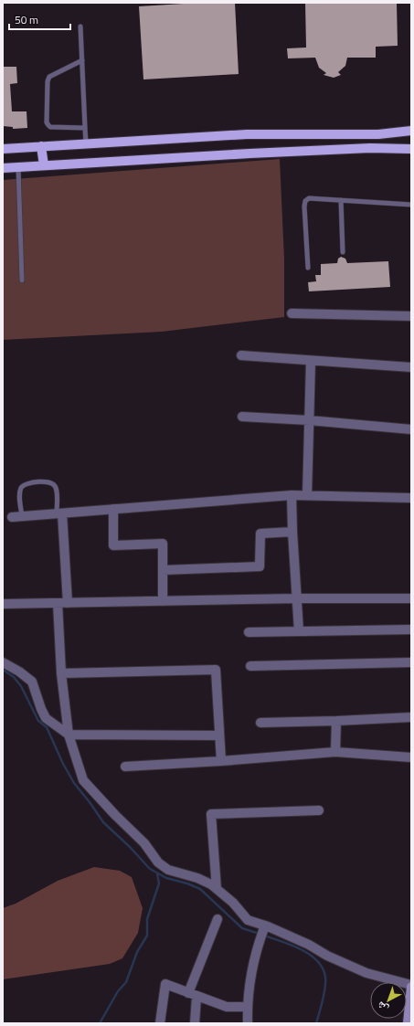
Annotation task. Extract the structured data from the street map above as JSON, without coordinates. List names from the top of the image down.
{
  "scale_bar": "50 m",
  "north": "bottom left"
}
